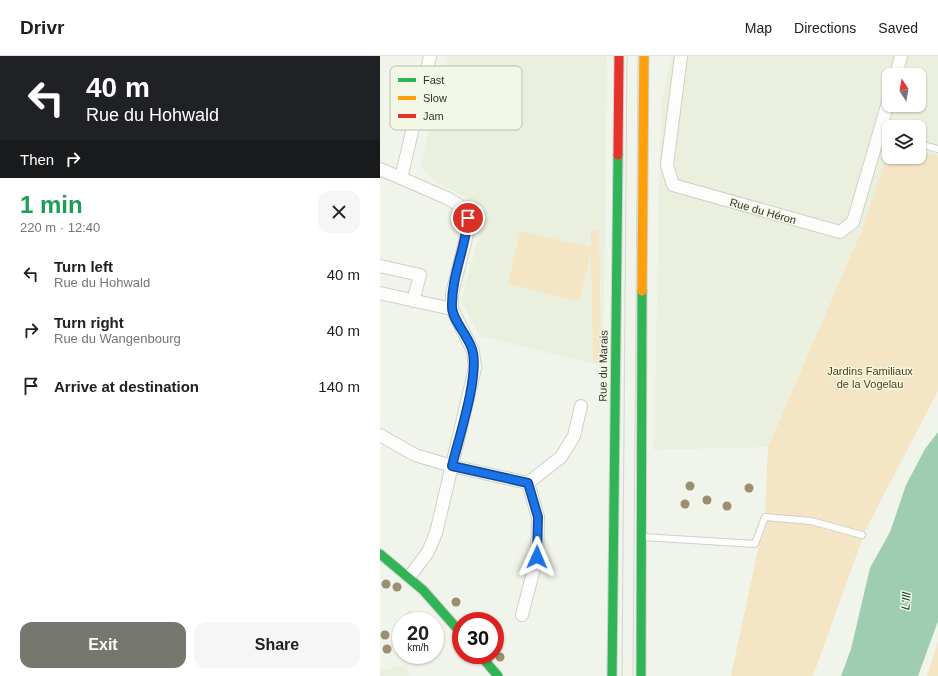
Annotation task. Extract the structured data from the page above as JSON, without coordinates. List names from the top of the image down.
{
  "streets": {
    "main road": ["Rue du Marais"],
    "street": ["Rue du Héron"]
  },
  "water": ["L'Ill"],
  "parks": ["Jardins Familiaux de la Vogelau"],
  "legend": ["Fast", "Slow", "Jam"],
  "north": "top",
  "page": {
    "header": "Drivr",
    "nav": ["Map", "Directions", "Saved"],
    "turn": ["40 m", "Rue du Hohwald"],
    "then": "Then",
    "heading": ["1 min", "220 m · 12:40"],
    "list": [
      {
        "name": "Turn left",
        "note": "Rue du Hohwald",
        "value": "40 m"
      },
      {
        "name": "Turn right",
        "note": "Rue du Wangenbourg",
        "value": "40 m"
      },
      {
        "name": "Arrive at destination",
        "value": "140 m"
      }
    ],
    "speed": "20 km/h",
    "limit": "30",
    "buttons": ["Exit", "Share"]
  }
}
